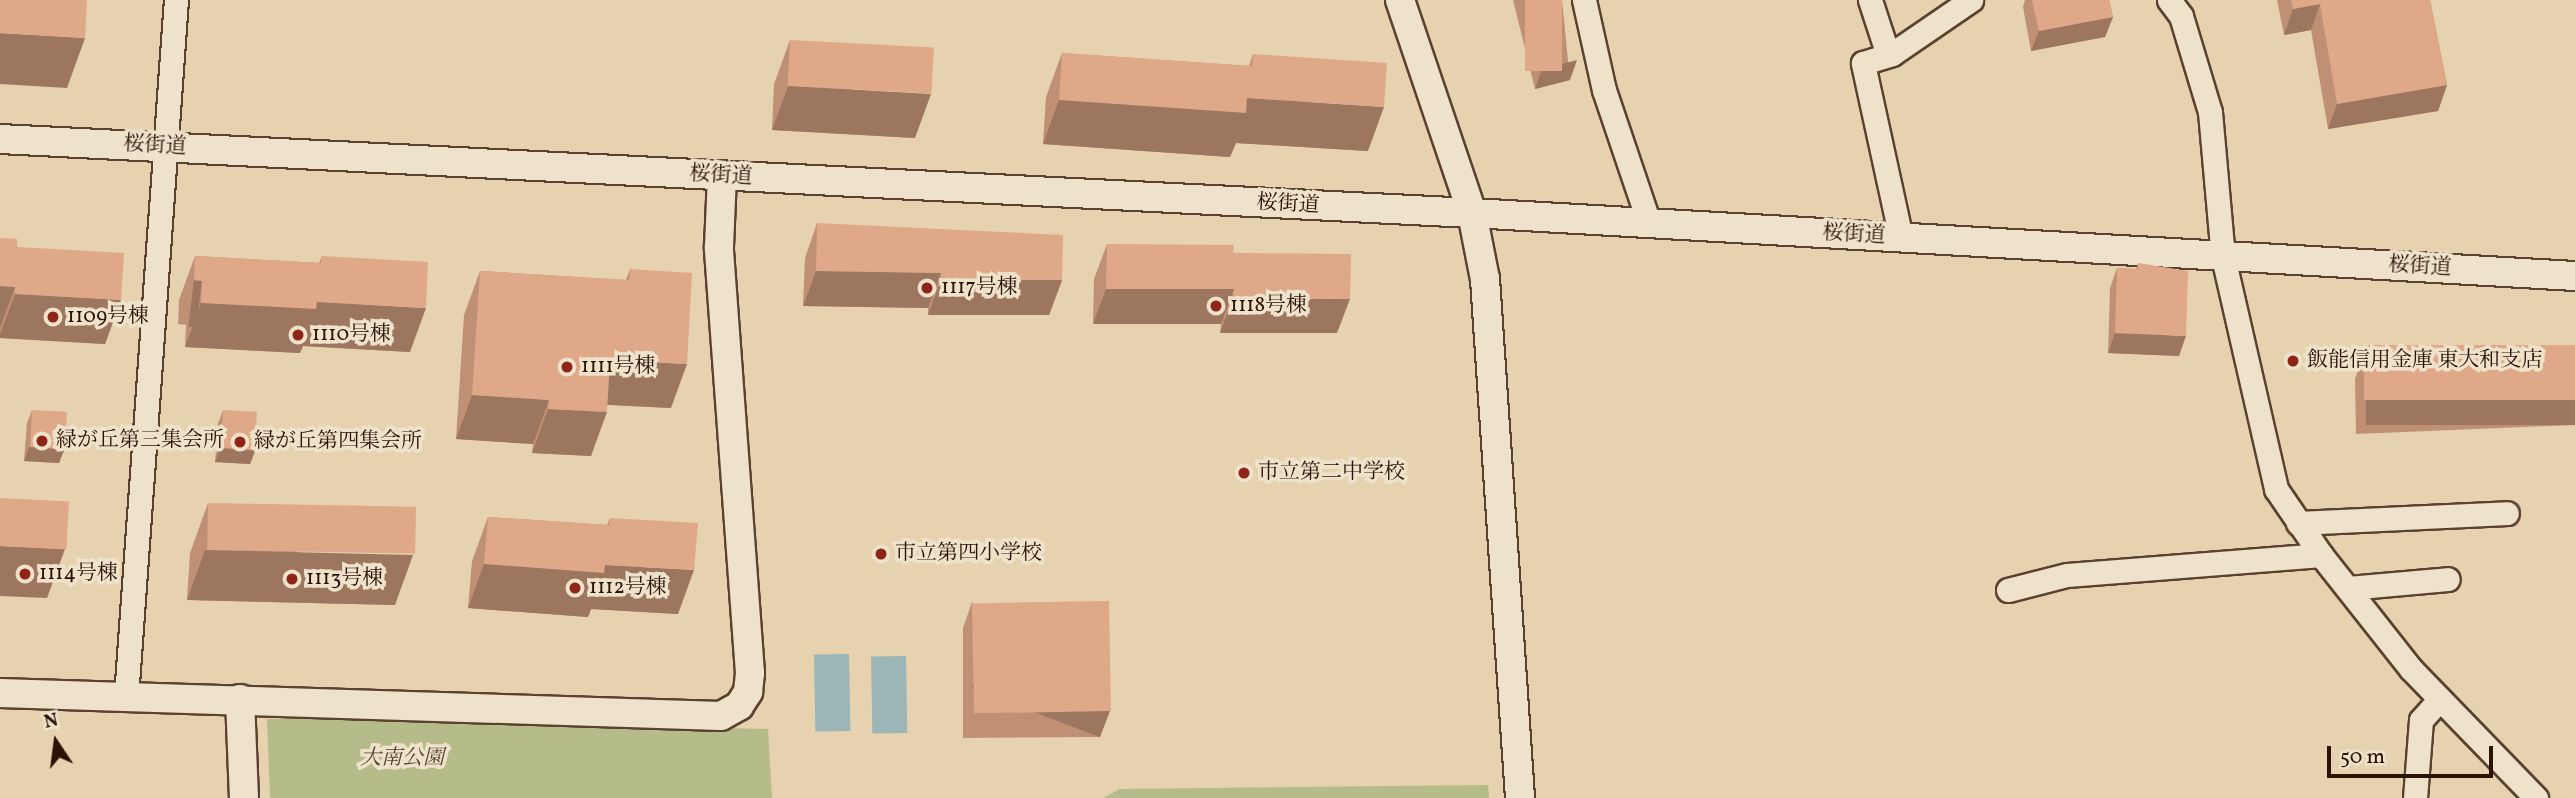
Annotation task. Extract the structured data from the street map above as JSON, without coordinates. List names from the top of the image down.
{
  "streets": {
    "street": ["桜街道"]
  },
  "parks": ["大南公園"],
  "places": [
    "1117号棟",
    "1118号棟",
    "1109号棟",
    "1110号棟",
    "飯能信用金庫 東大和支店",
    "1111号棟",
    "緑が丘第三集会所",
    "緑が丘第四集会所",
    "市立第二中学校",
    "市立第四小学校",
    "1114号棟",
    "1113号棟",
    "1112号棟"
  ],
  "scale_bar": "50 m",
  "north": "top"
}
